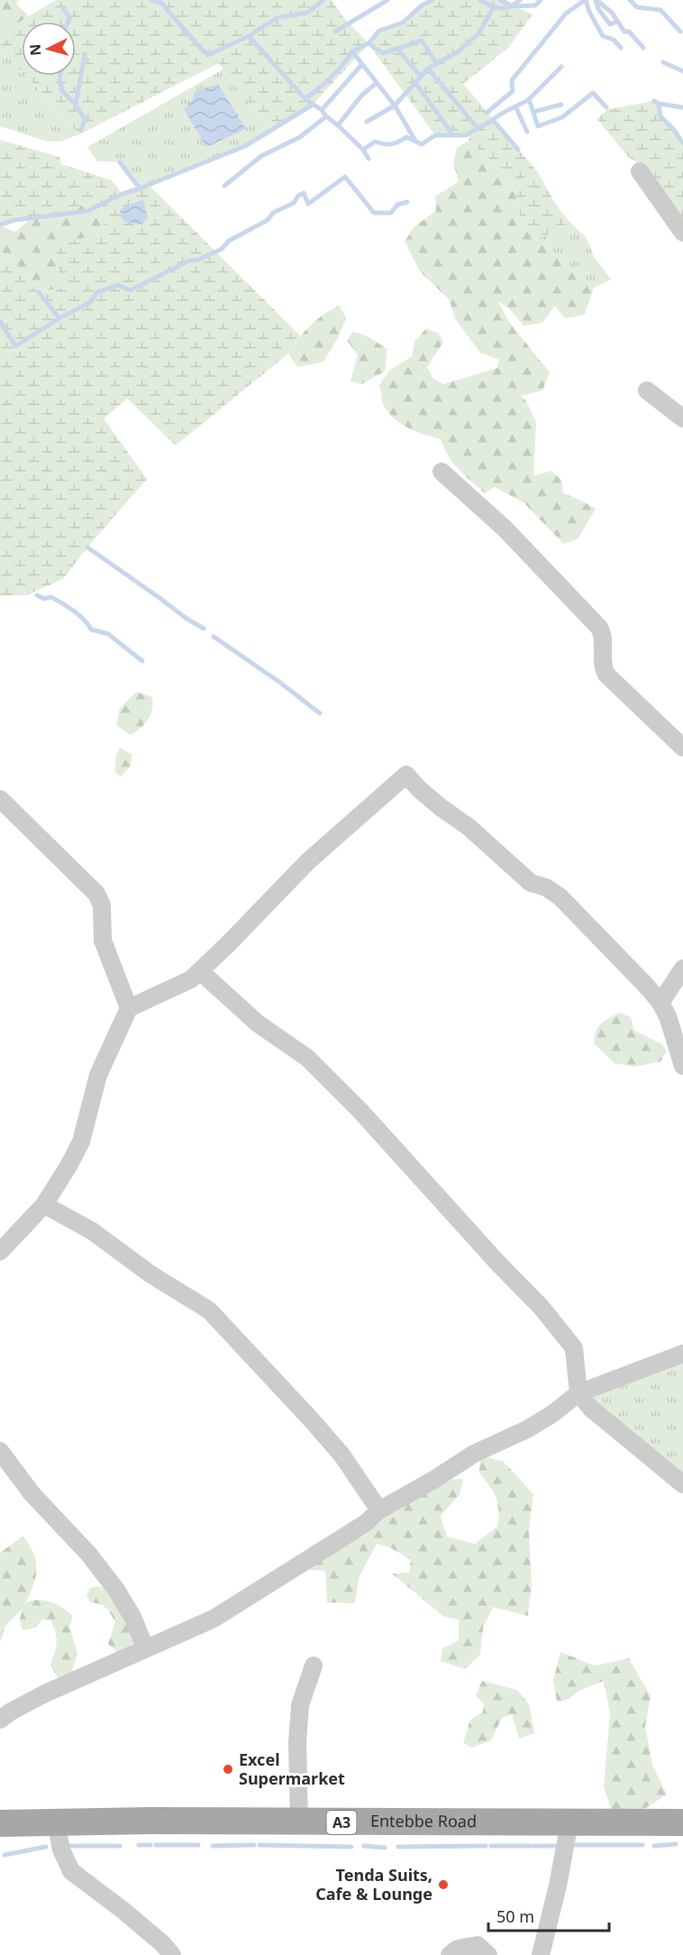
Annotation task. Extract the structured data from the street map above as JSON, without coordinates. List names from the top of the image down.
{
  "streets": {
    "main road": ["A3", "Entebbe Road"]
  },
  "places": ["Excel Supermarket", "Tenda Suits, Cafe & Lounge"],
  "scale_bar": "50 m",
  "north": "left"
}
